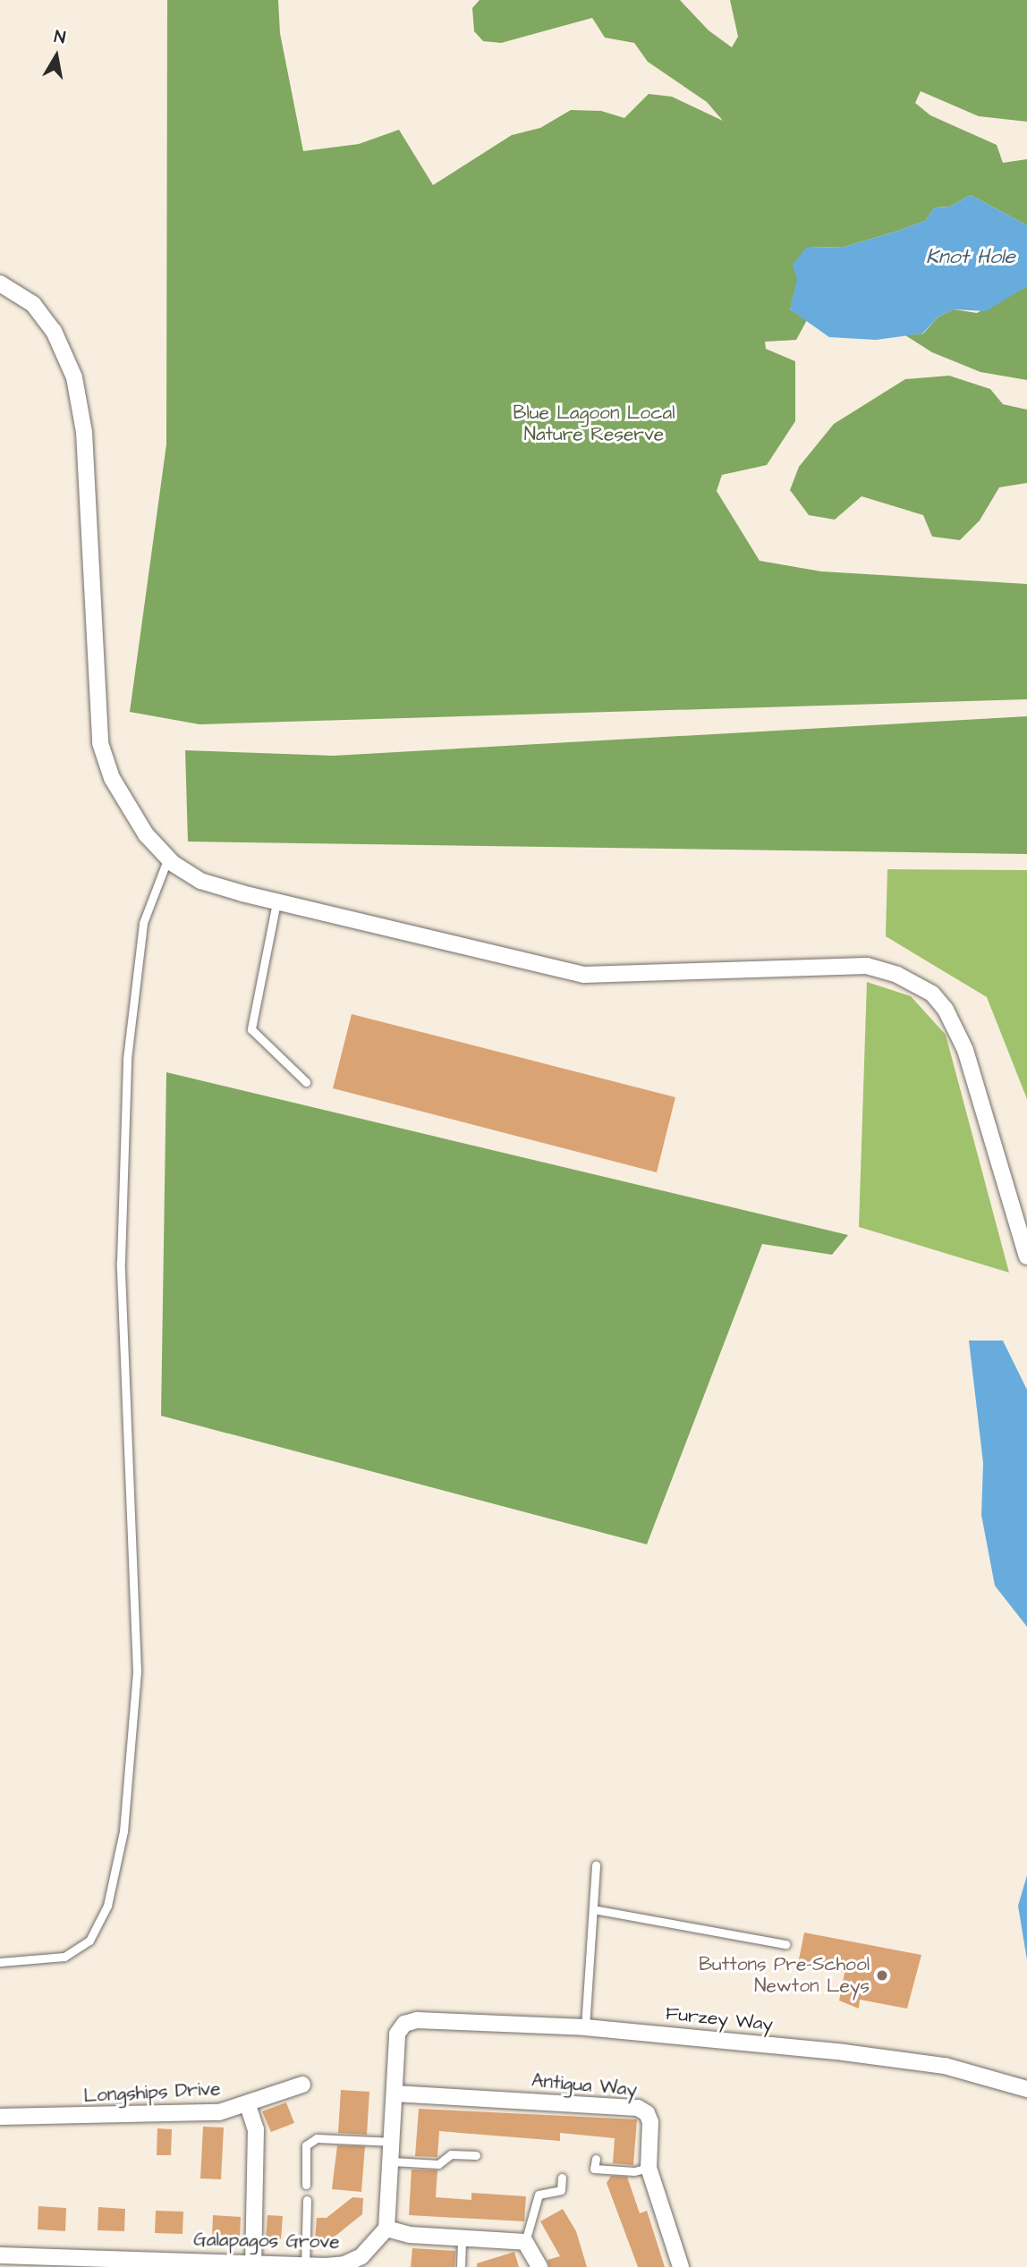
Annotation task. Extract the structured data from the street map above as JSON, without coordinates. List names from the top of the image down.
{
  "streets": {
    "street": [
      "Furzey Way",
      "Antigua Way",
      "Longships Drive",
      "Galapagos Grove"
    ]
  },
  "crossings": [
    ["Furzey Way", "Antigua Way"]
  ],
  "water": ["Knot Hole"],
  "parks": ["Blue Lagoon Local Nature Reserve"],
  "places": ["Buttons Pre-School Newton Leys"],
  "north": "top"
}
